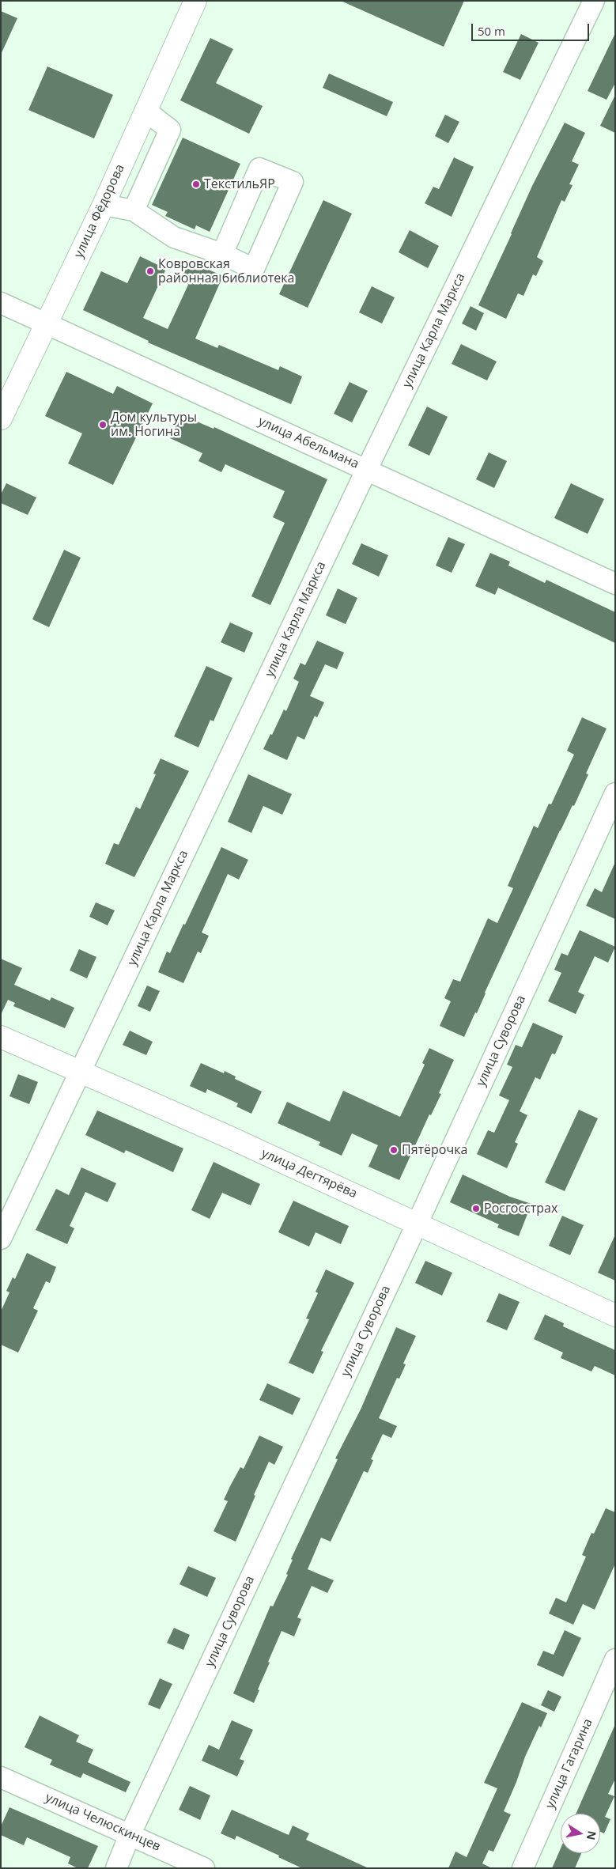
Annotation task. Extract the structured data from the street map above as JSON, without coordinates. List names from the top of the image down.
{
  "streets": {
    "main road": ["улица Фёдорова", "улица Дегтярёва"],
    "street": [
      "улица Карла Маркса",
      "улица Абельмана",
      "улица Суворова",
      "улица Гагарина",
      "улица Челюскинцев"
    ]
  },
  "crossings": [
    ["улица Фёдорова", "улица Абельмана"],
    ["улица Карла Маркса", "улица Абельмана"],
    ["улица Карла Маркса", "улица Дегтярёва"],
    ["улица Суворова", "улица Дегтярёва"],
    ["улица Суворова", "улица Челюскинцев"]
  ],
  "places": [
    "ТекстильЯР",
    "Ковровская районная библиотека",
    "Дом культуры им. Ногина",
    "Пятёрочка",
    "Росгосстрах"
  ],
  "scale_bar": "50 m",
  "north": "right"
}
